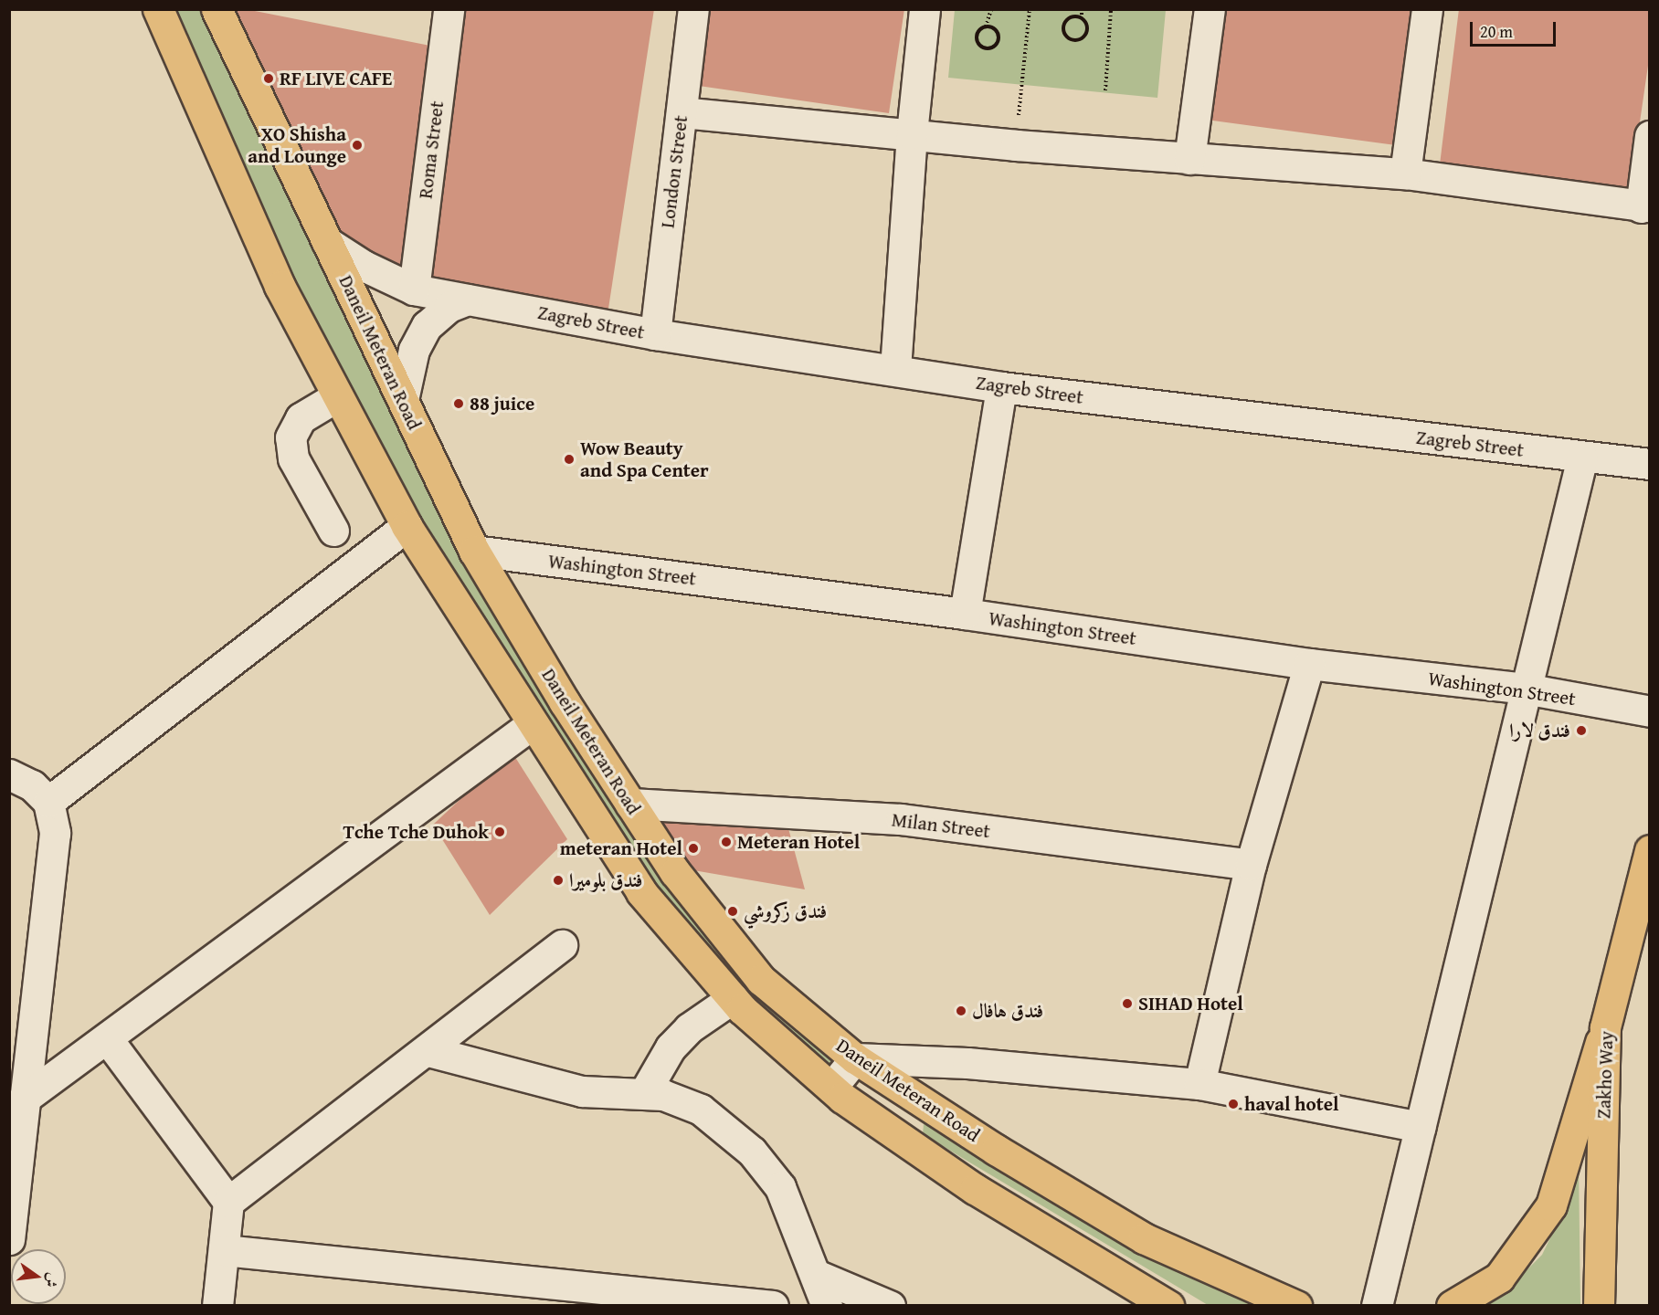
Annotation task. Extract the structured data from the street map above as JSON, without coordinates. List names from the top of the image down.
{
  "streets": {
    "main road": ["Daneil Meteran Road", "Zakho Way"],
    "street": [
      "Roma Street",
      "London Street",
      "Zagreb Street",
      "Washington Street",
      "Milan Street"
    ]
  },
  "crossings": [
    ["Roma Street", "Zagreb Street"],
    ["London Street", "Zagreb Street"],
    ["Zagreb Street", "Daneil Meteran Road"],
    ["Daneil Meteran Road", "Washington Street"],
    ["Daneil Meteran Road", "Milan Street"]
  ],
  "places": [
    "RF LIVE CAFE",
    "XO Shisha and Lounge",
    "88 juice",
    "Wow Beauty and Spa Center",
    "فندق لارا",
    "Tche Tche Duhok",
    "Meteran Hotel",
    "meteran Hotel",
    "فندق بلوميرا",
    "فندق زكروشي",
    "SIHAD Hotel",
    "فندق هافال",
    "haval hotel"
  ],
  "scale_bar": "20 m",
  "north": "right"
}
